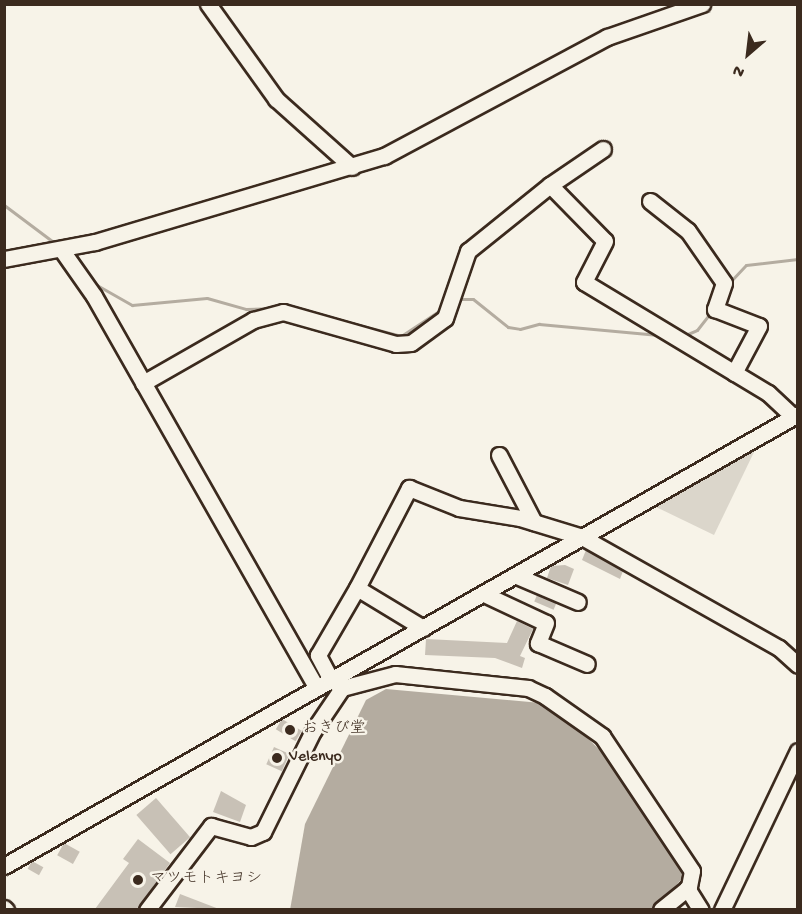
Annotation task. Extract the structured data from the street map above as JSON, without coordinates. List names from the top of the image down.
{
  "places": ["おきび堂", "Velenyo", "マツモトキヨシ"],
  "north": "bottom left"
}
